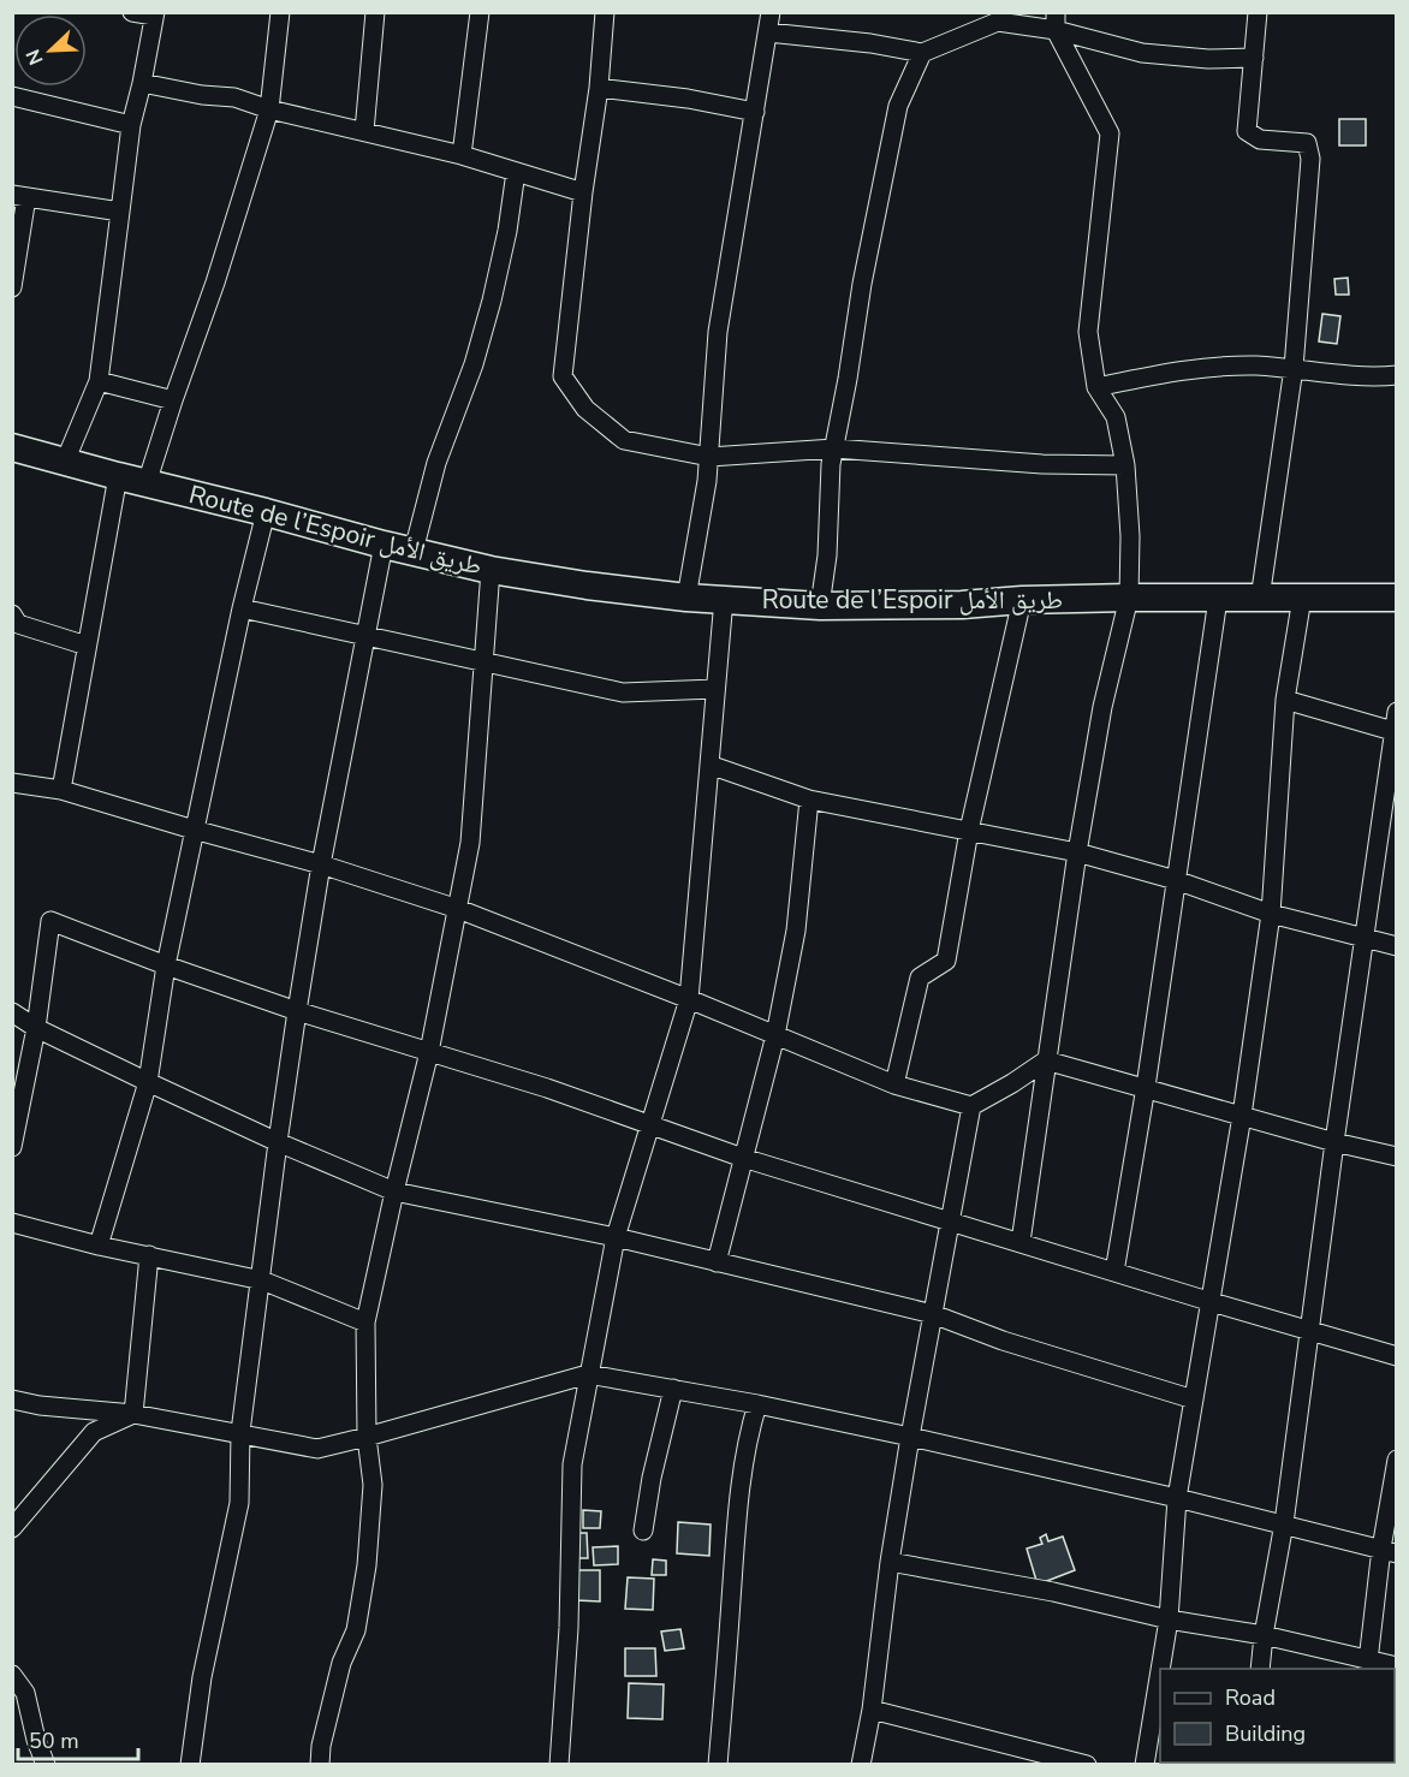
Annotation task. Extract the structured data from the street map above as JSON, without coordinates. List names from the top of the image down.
{
  "streets": {
    "highway": ["Route de l’Espoir طريق الأمل"]
  },
  "legend": ["Road", "Building"],
  "scale_bar": "50 m",
  "north": "bottom left"
}
